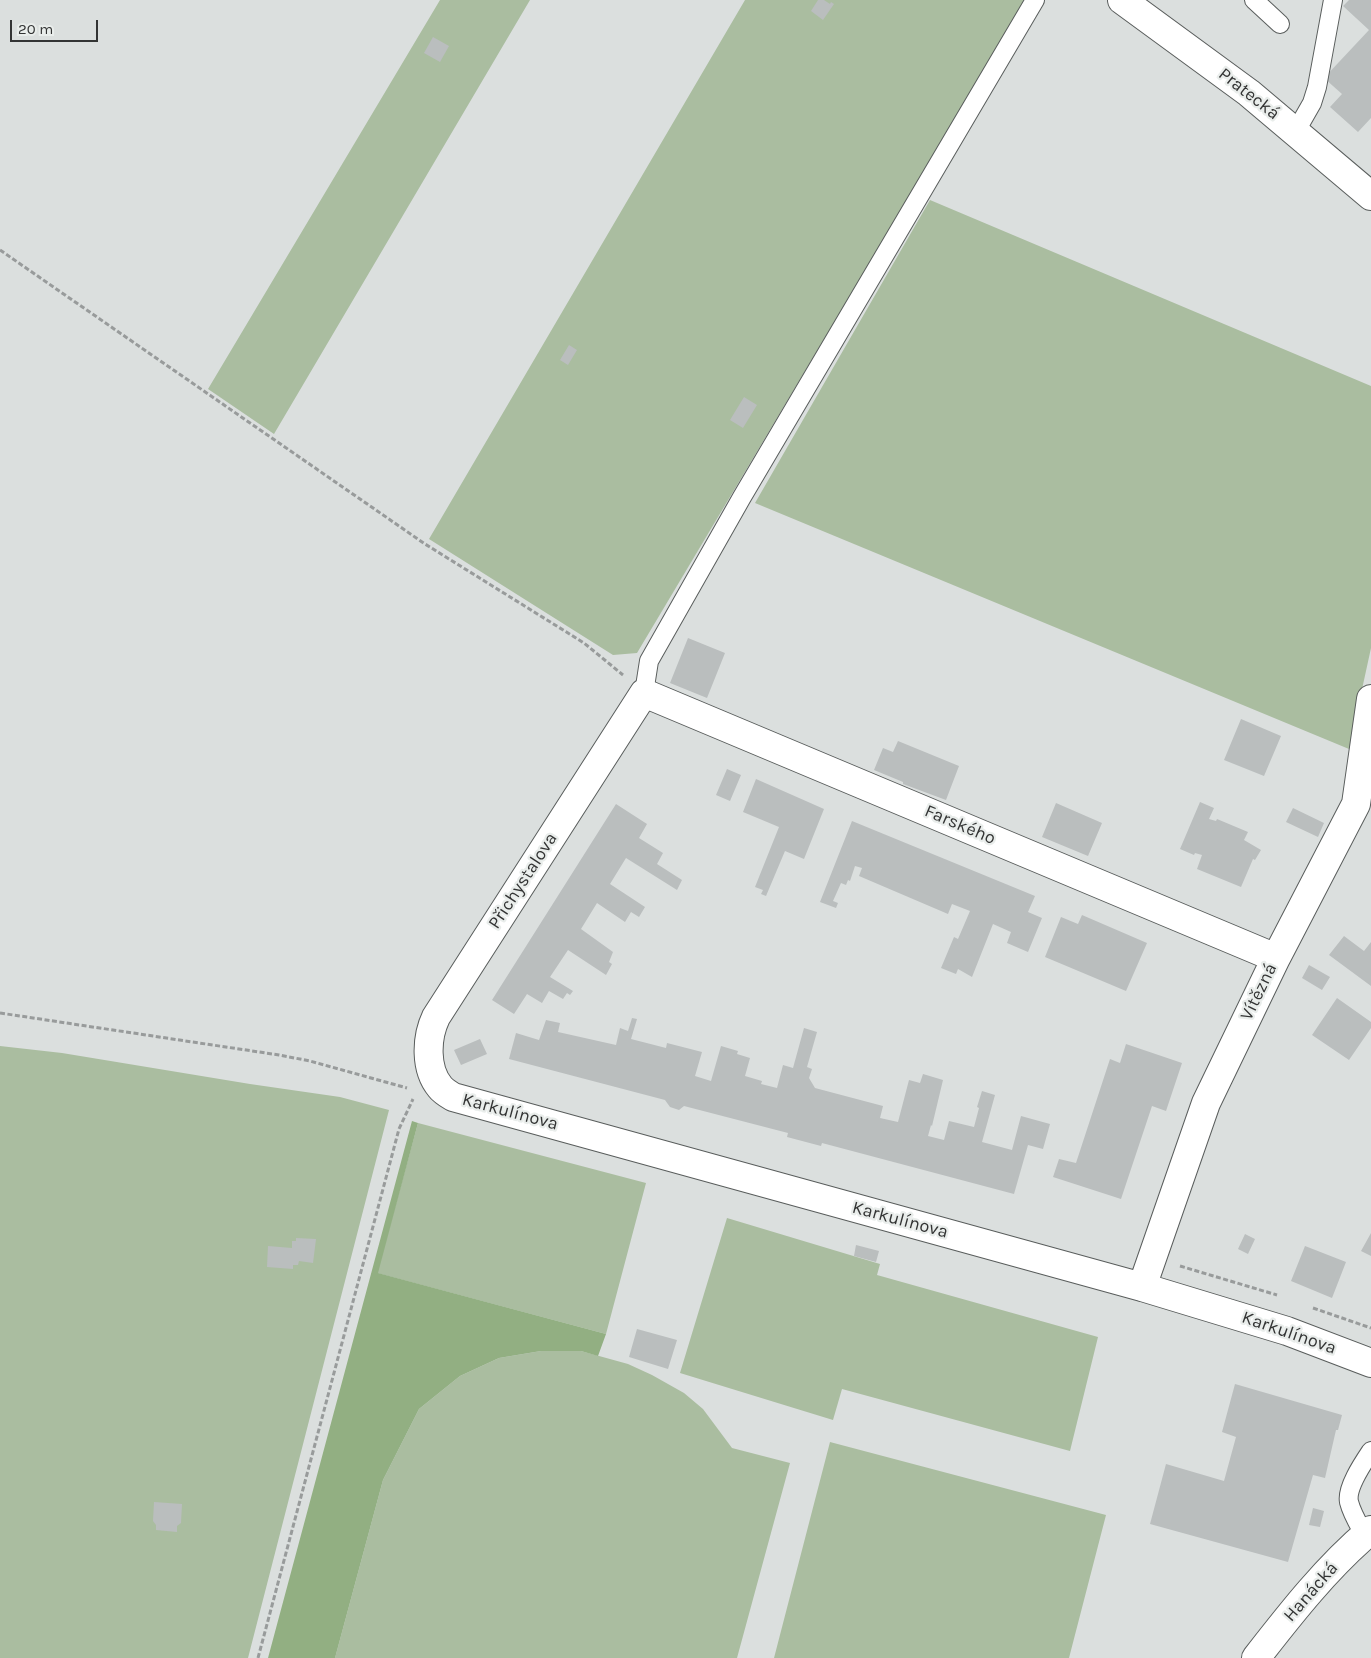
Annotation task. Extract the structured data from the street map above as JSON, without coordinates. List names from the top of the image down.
{
  "streets": {
    "street": [
      "Pratecká",
      "Farského",
      "Přichystalova",
      "Vítězná",
      "Karkulínova",
      "Hanácká"
    ]
  },
  "crossings": [
    ["Farského", "Přichystalova"],
    ["Farského", "Vítězná"],
    ["Přichystalova", "Karkulínova"],
    ["Vítězná", "Karkulínova"]
  ],
  "scale_bar": "20 m"
}
